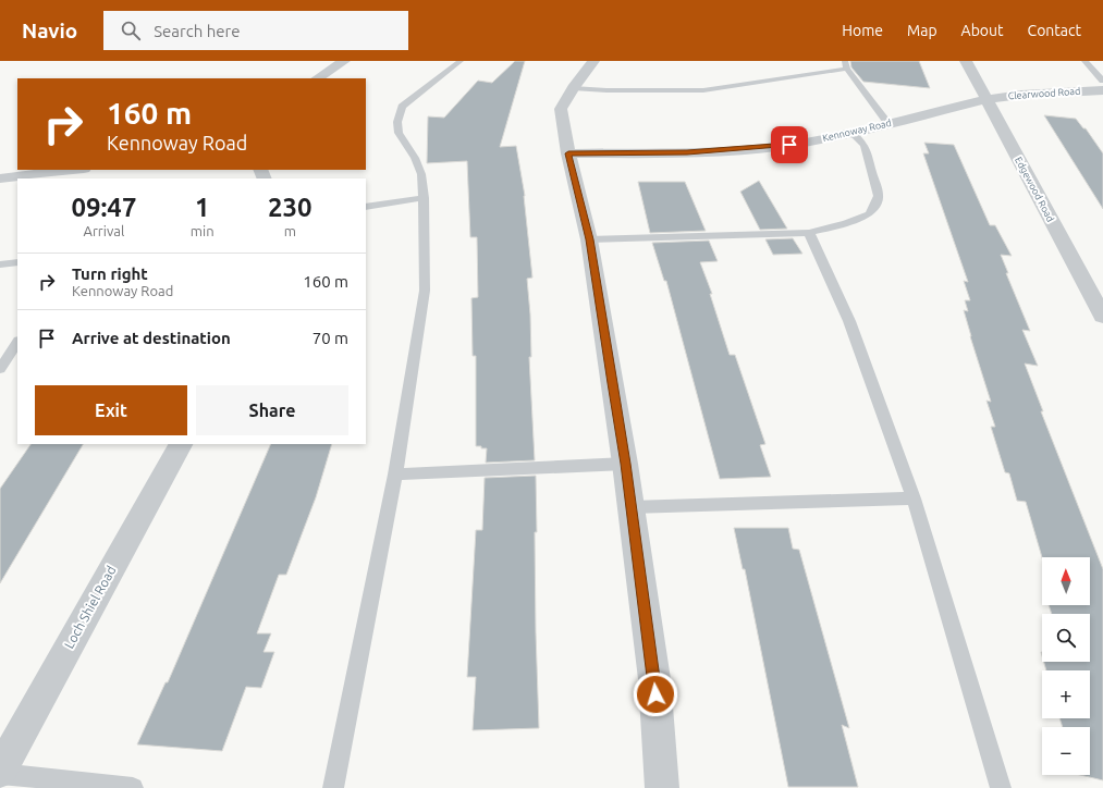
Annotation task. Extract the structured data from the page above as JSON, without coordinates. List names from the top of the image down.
{
  "streets": {
    "street": [
      "Clearwood Road",
      "Kennoway Road",
      "Edgewood Road",
      "Loch Shiel Road"
    ]
  },
  "crossings": [
    ["Clearwood Road", "Kennoway Road"],
    ["Clearwood Road", "Edgewood Road"],
    ["Kennoway Road", "Edgewood Road"]
  ],
  "north": "top",
  "page": {
    "header": "Navio",
    "search": "Search here",
    "nav": [
      "Home",
      "Map",
      "About",
      "Contact"
    ],
    "turn": ["160 m", "Kennoway Road"],
    "eta": [
      "09:47",
      "Arrival",
      "1",
      "min",
      "230",
      "m"
    ],
    "list": [
      {
        "name": "Turn right",
        "note": "Kennoway Road",
        "value": "160 m"
      },
      {
        "name": "Arrive at destination",
        "value": "70 m"
      }
    ],
    "buttons": ["Exit", "Share"],
    "map_buttons": ["+", "−"]
  }
}
